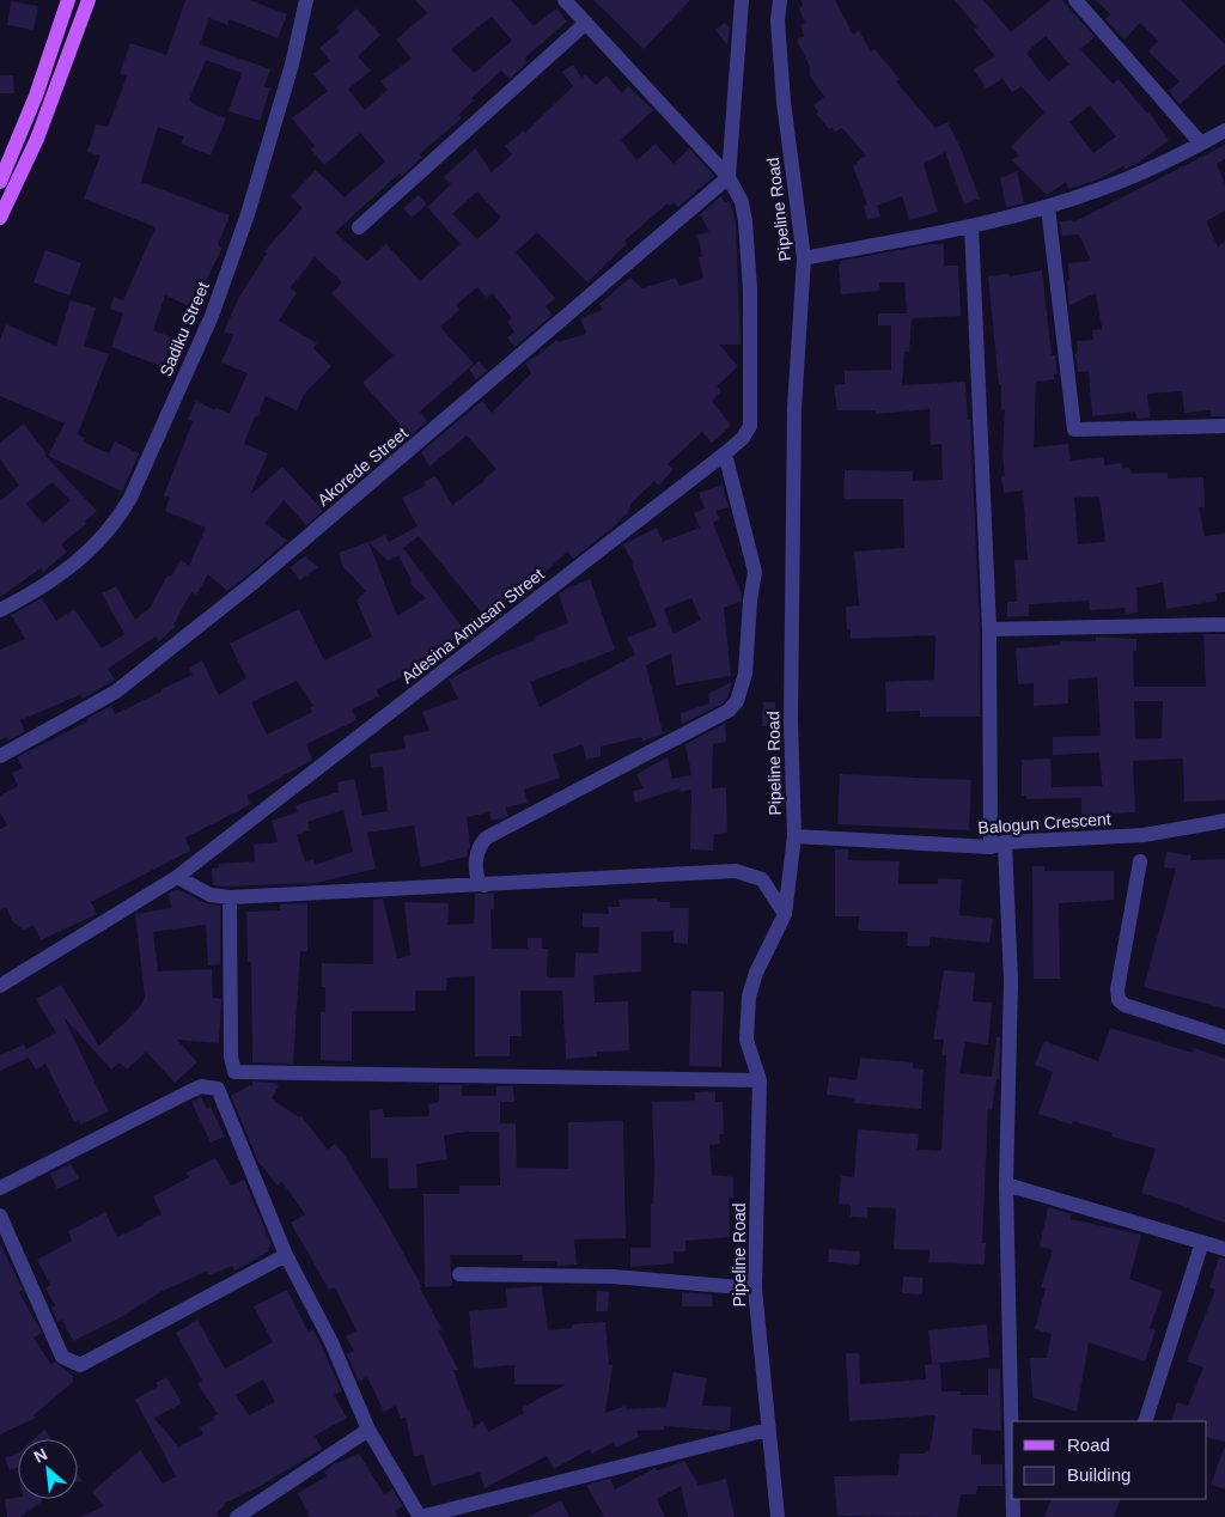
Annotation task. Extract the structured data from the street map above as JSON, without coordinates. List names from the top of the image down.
{
  "streets": {
    "street": [
      "Pipeline Road",
      "Sadiku Street",
      "Akorede Street",
      "Adesina Amusan Street",
      "Balogun Crescent"
    ]
  },
  "crossings": [
    ["Pipeline Road", "Balogun Crescent"],
    ["Akorede Street", "Adesina Amusan Street"]
  ],
  "legend": ["Road", "Building"],
  "north": "top left"
}
